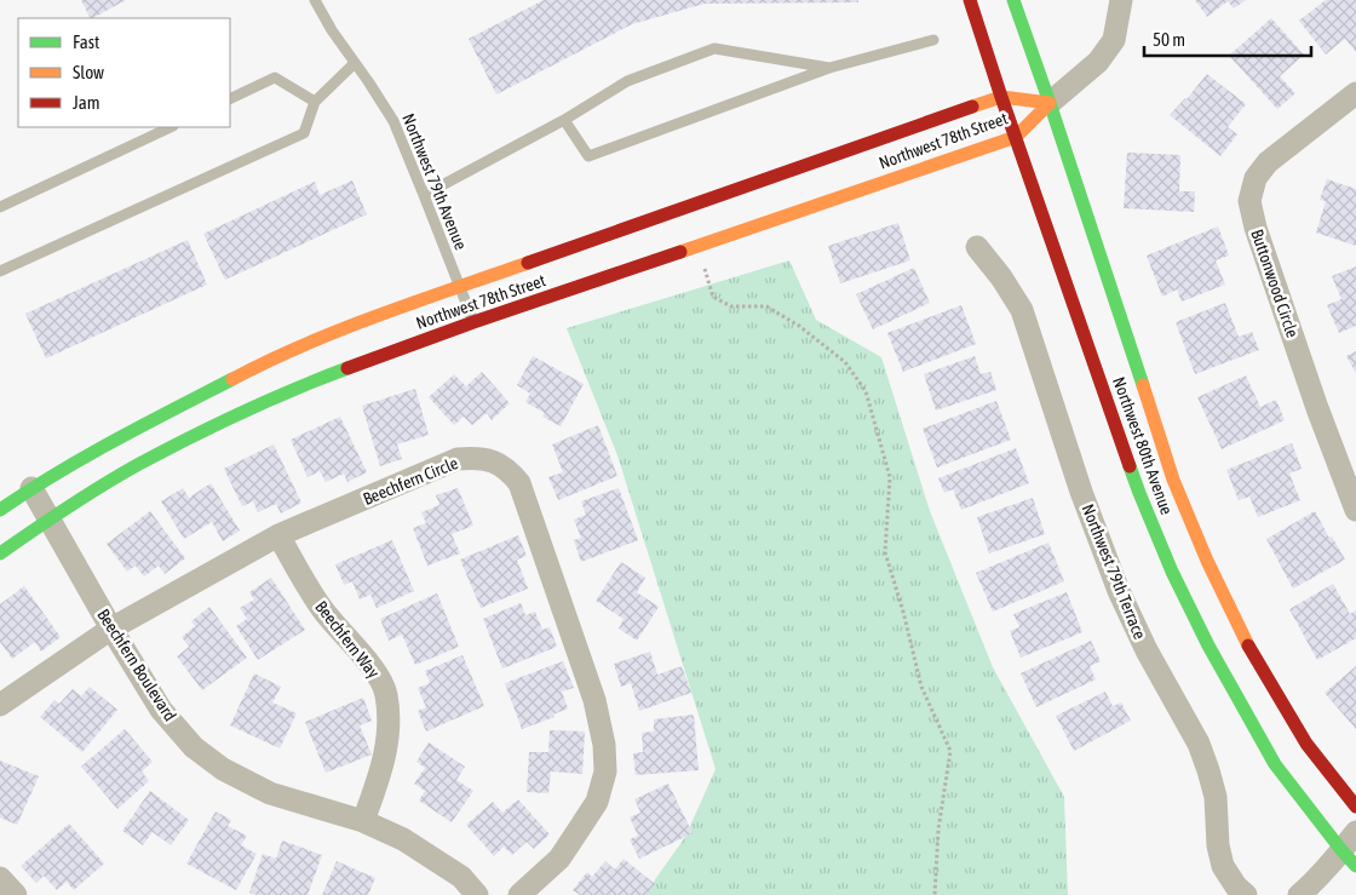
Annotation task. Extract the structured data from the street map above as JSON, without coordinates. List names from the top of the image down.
{
  "streets": {
    "street": [
      "Northwest 78th Street",
      "Buttonwood Circle",
      "Northwest 80th Avenue",
      "Beechfern Circle",
      "Northwest 79th Terrace",
      "Beechfern Way",
      "Beechfern Boulevard"
    ],
    "lane": ["Northwest 79th Avenue"]
  },
  "crossings": [
    ["Northwest 78th Street", "Northwest 79th Avenue"],
    ["Northwest 78th Street", "Northwest 80th Avenue"],
    ["Northwest 78th Street", "Beechfern Boulevard"],
    ["Beechfern Circle", "Beechfern Way"],
    ["Beechfern Circle", "Beechfern Boulevard"],
    ["Beechfern Way", "Beechfern Boulevard"]
  ],
  "legend": ["Fast", "Slow", "Jam"],
  "scale_bar": "50 m"
}
